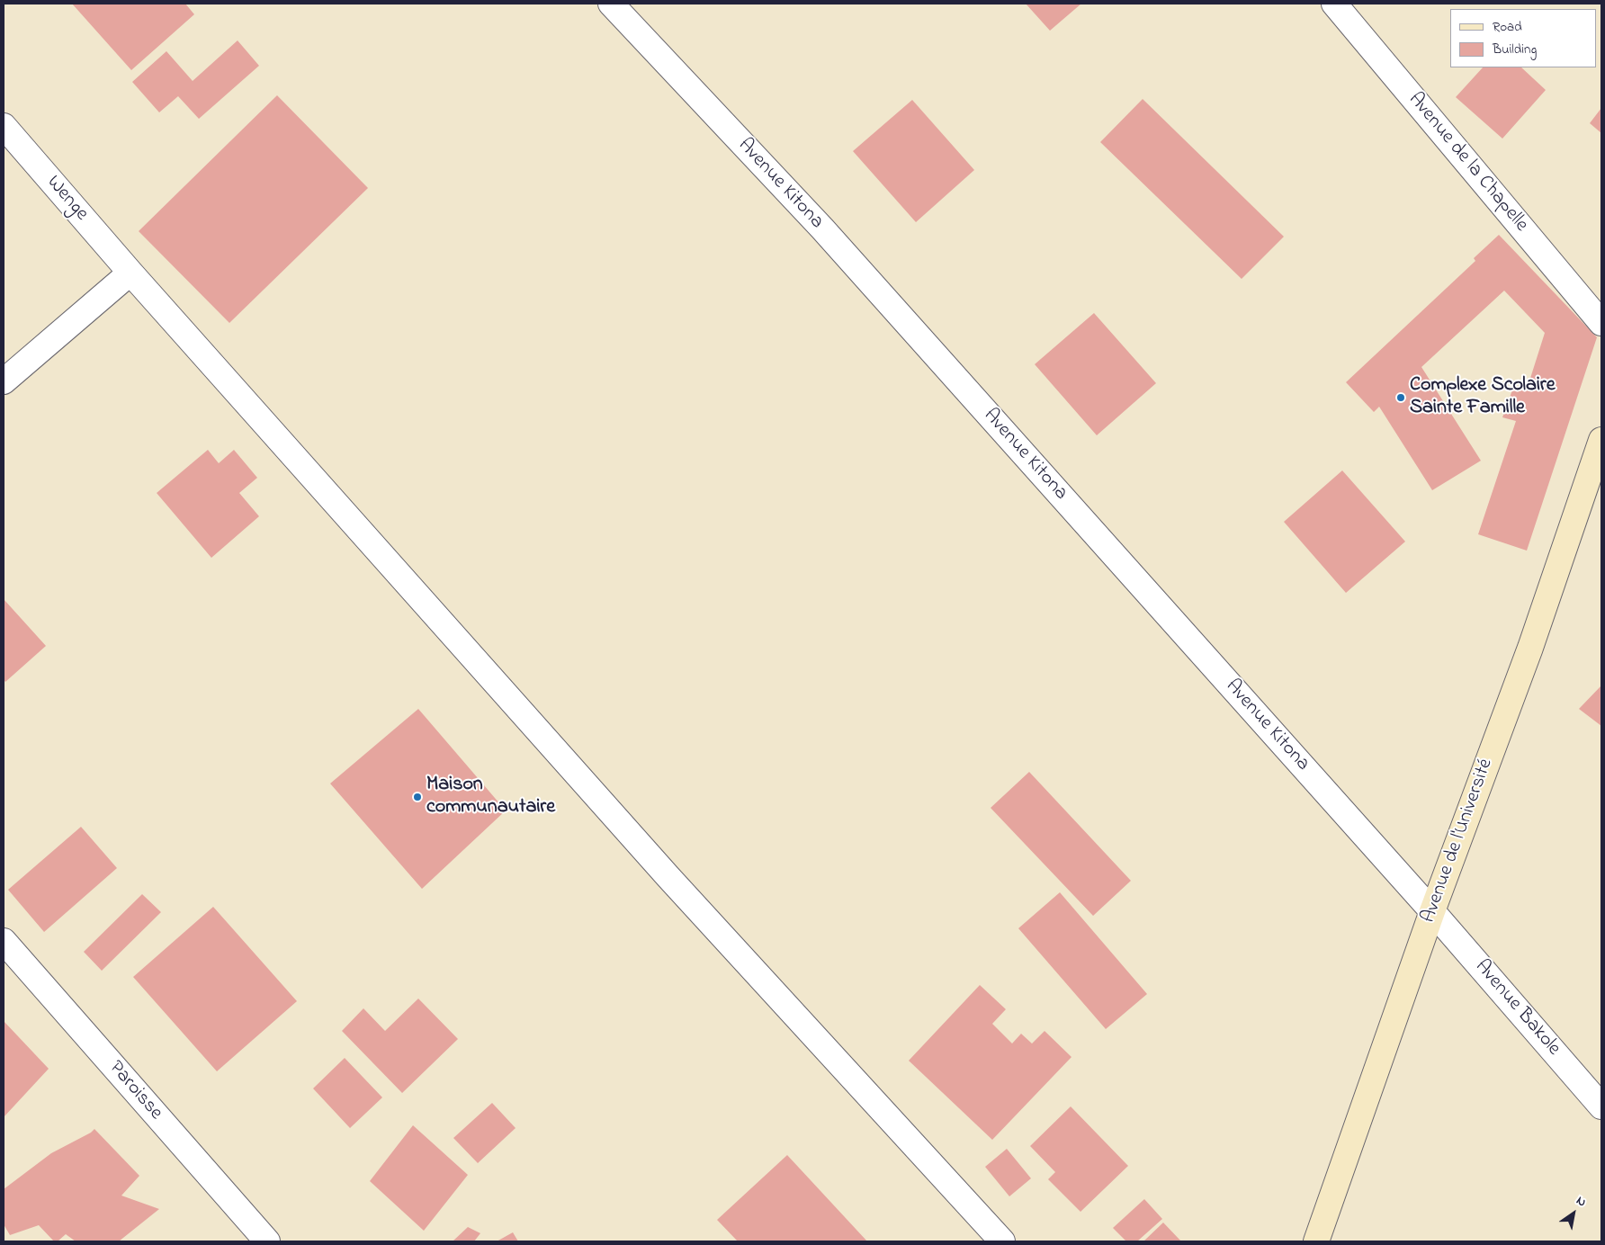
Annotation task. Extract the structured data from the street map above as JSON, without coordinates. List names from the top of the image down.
{
  "streets": {
    "street": [
      "Avenue de la Chapelle",
      "Avenue Kitona",
      "Wenge",
      "Avenue de l'Université",
      "Avenue Bakole",
      "Paroisse"
    ]
  },
  "crossings": [
    ["Avenue Kitona", "Avenue de l'Université"],
    ["Avenue Kitona", "Avenue Bakole"],
    ["Avenue de l'Université", "Avenue Bakole"]
  ],
  "places": ["Complexe Scolaire Sainte Famille", "Maison communautaire"],
  "legend": ["Road", "Building"],
  "north": "top right"
}
